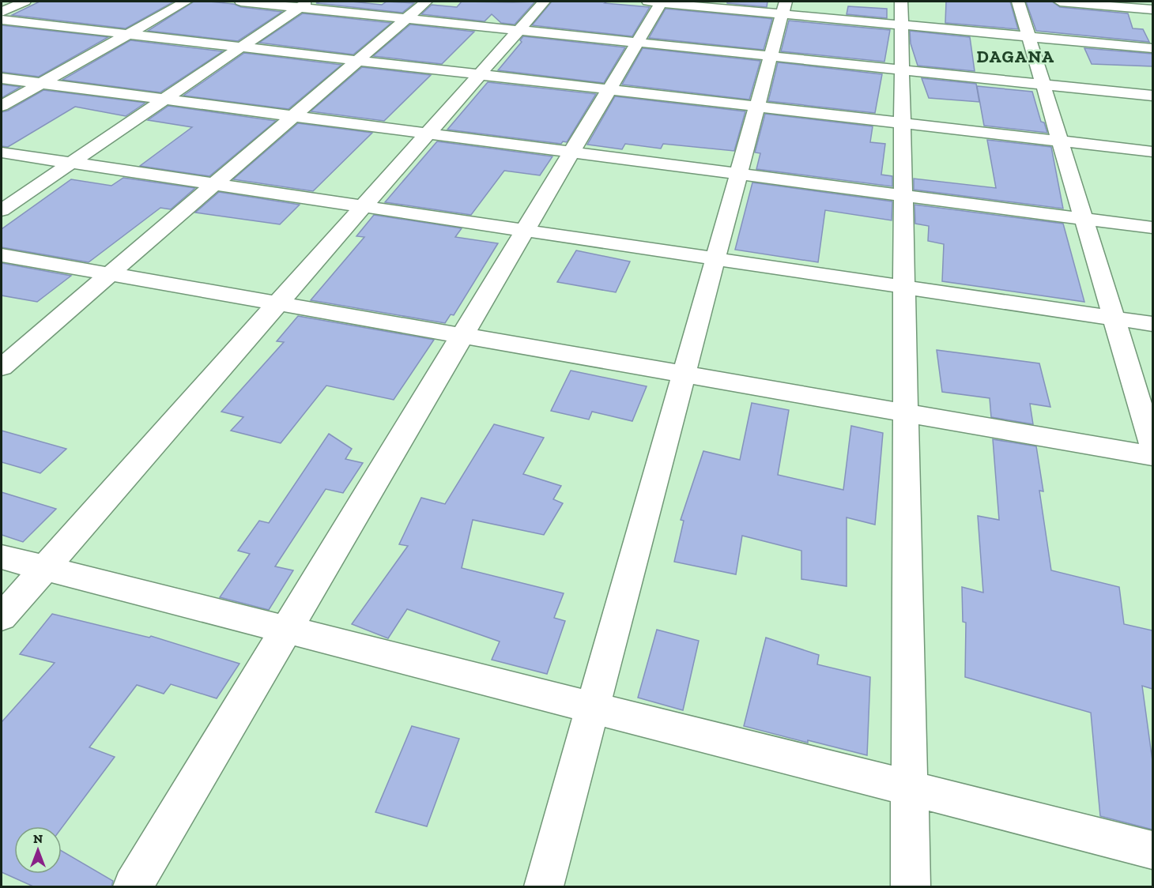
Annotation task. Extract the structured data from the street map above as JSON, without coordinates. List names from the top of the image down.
{
  "districts": ["DAGANA"],
  "north": "top"
}
